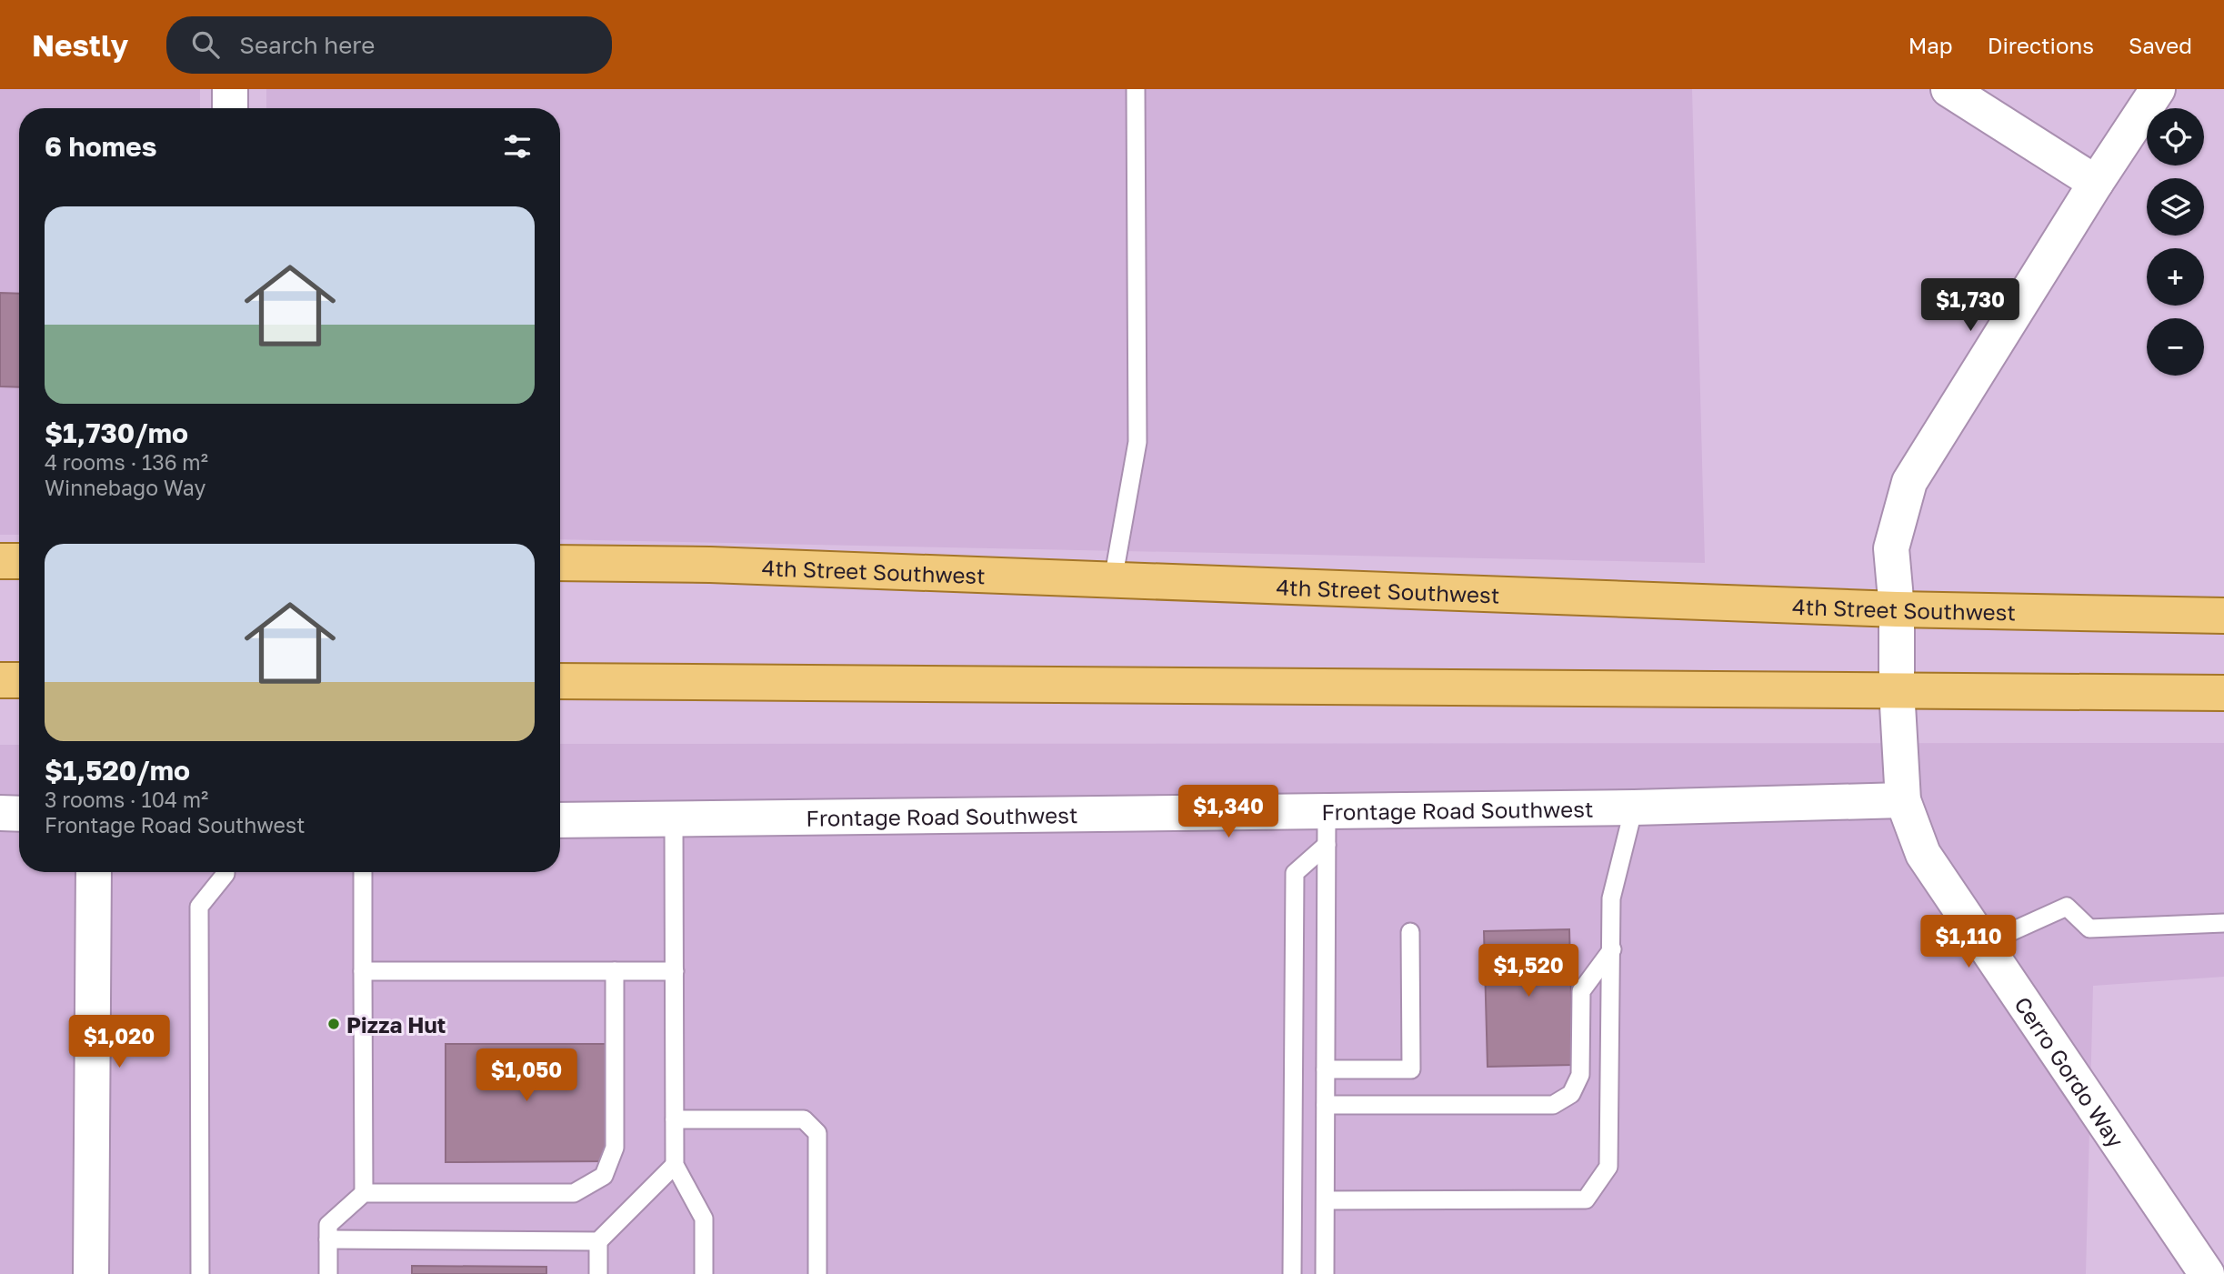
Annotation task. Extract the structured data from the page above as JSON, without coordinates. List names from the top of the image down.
{
  "streets": {
    "main road": ["4th Street Southwest"],
    "street": ["Frontage Road Southwest", "Cerro Gordo Way"]
  },
  "crossings": [
    ["4th Street Southwest", "Cerro Gordo Way"],
    ["Frontage Road Southwest", "Cerro Gordo Way"]
  ],
  "places": ["Pizza Hut"],
  "page": {
    "header": "Nestly",
    "search": "Search here",
    "nav": ["Map", "Directions", "Saved"],
    "map_buttons": ["+", "−"],
    "heading": "6 homes",
    "list": [
      {
        "name": "$1,730/mo",
        "note": "4 rooms · 136 m² · Winnebago Way"
      },
      {
        "name": "$1,520/mo",
        "note": "3 rooms · 104 m² · Frontage Road Southwest"
      }
    ],
    "price": [
      "$1,730",
      "$1,340",
      "$1,110",
      "$1,520",
      "$1,020",
      "$1,050"
    ]
  }
}
